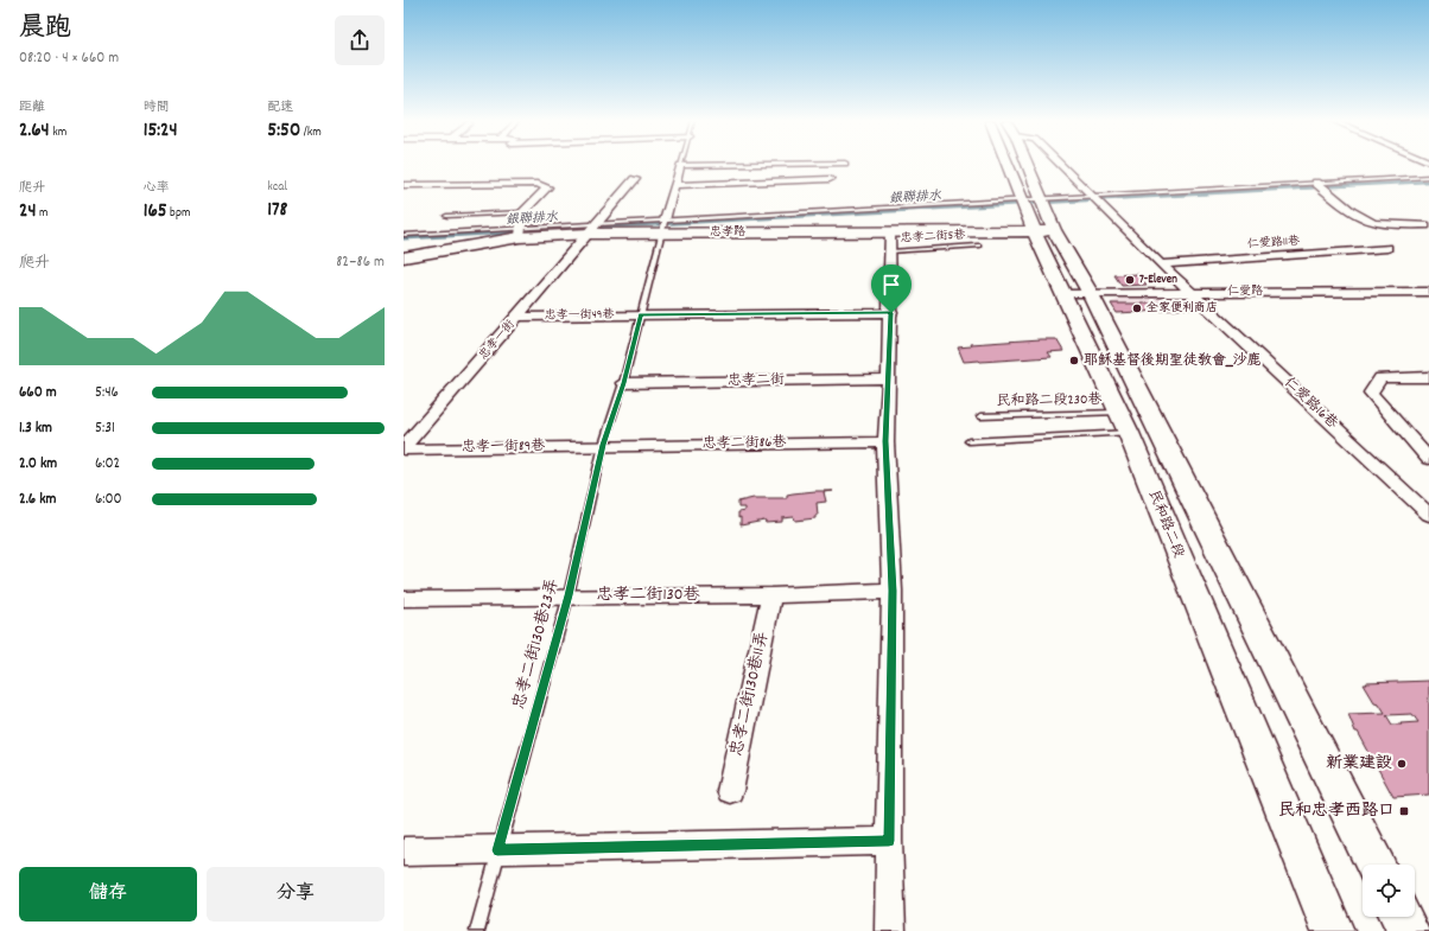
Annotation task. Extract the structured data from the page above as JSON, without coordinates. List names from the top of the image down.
{
  "streets": {
    "street": [
      "忠孝路",
      "仁愛路11巷",
      "仁愛路",
      "忠孝一街49巷",
      "忠孝一街",
      "忠孝二街",
      "仁愛路16巷",
      "忠孝二街86巷",
      "忠孝一街89巷",
      "民和路二段",
      "忠孝二街130巷",
      "忠孝二街130巷11弄"
    ],
    "lane": ["忠孝二街5巷", "民和路二段230巷", "忠孝二街130巷23弄"]
  },
  "crossings": [
    ["忠孝路", "忠孝一街"],
    ["忠孝路", "民和路二段"],
    ["忠孝路", "忠孝二街130巷23弄"],
    ["仁愛路", "仁愛路16巷"],
    ["仁愛路", "民和路二段"],
    ["忠孝一街49巷", "忠孝一街"],
    ["忠孝一街49巷", "忠孝二街130巷23弄"],
    ["忠孝一街", "忠孝一街89巷"],
    ["忠孝二街", "忠孝二街130巷23弄"],
    ["民和路二段230巷", "民和路二段"],
    ["忠孝二街86巷", "忠孝一街89巷"],
    ["忠孝二街86巷", "忠孝二街130巷23弄"],
    ["忠孝一街89巷", "忠孝二街130巷23弄"],
    ["忠孝二街130巷", "忠孝二街130巷23弄"],
    ["忠孝二街130巷", "忠孝二街130巷11弄"]
  ],
  "water": ["銀聯排水"],
  "places": {
    "other": [
      "7-Eleven",
      "全家便利商店",
      "耶穌基督後期聖徒教會_沙鹿",
      "新業建設"
    ],
    "transit": ["民和忠孝西路口"]
  },
  "page": {
    "heading": ["晨跑", "08:20 · 4 × 660 m"],
    "stats": [
      ["距離", "2.64 km"],
      ["時間", "15:24"],
      ["配速", "5:50 /km"],
      ["爬升", "24 m"],
      ["心率", "165 bpm"],
      ["kcal", "178"]
    ],
    "chart": ["爬升", "82–86 m"],
    "list": [
      {
        "name": "660 m",
        "note": "5:46"
      },
      {
        "name": "1.3 km",
        "note": "5:31"
      },
      {
        "name": "2.0 km",
        "note": "6:02"
      },
      {
        "name": "2.6 km",
        "note": "6:00"
      }
    ],
    "buttons": ["儲存", "分享"]
  }
}
